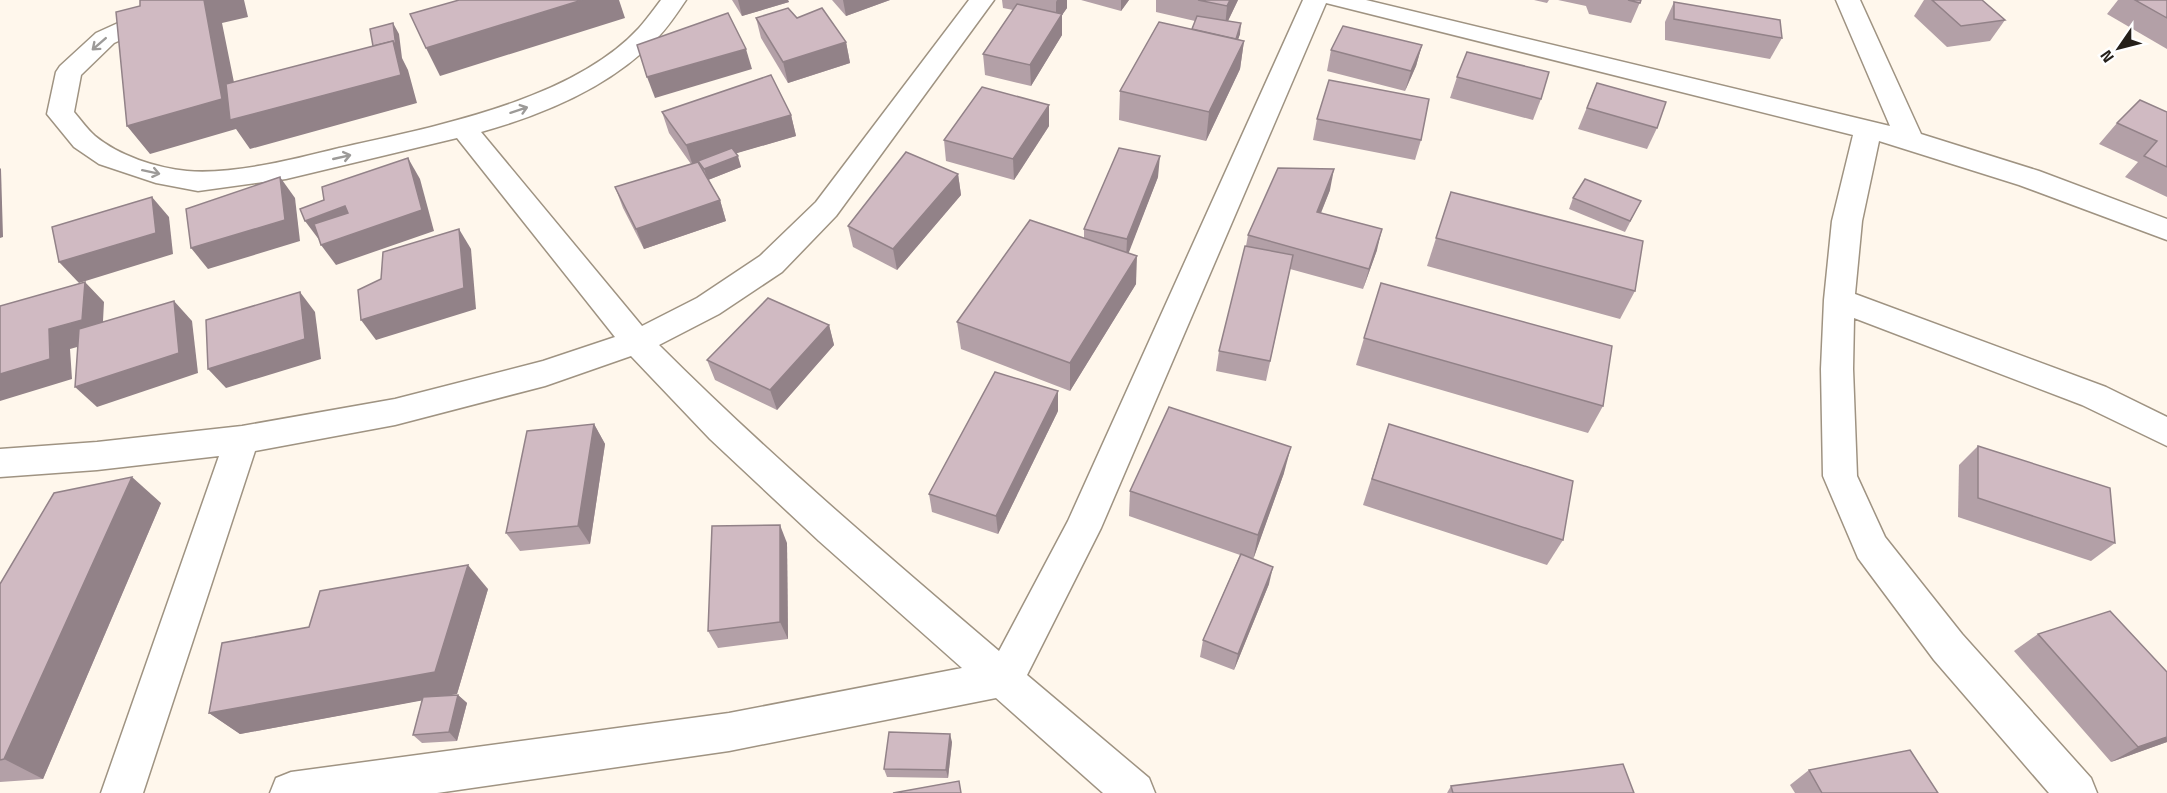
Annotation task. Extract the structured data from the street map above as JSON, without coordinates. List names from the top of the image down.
{
  "north": "bottom left"
}
